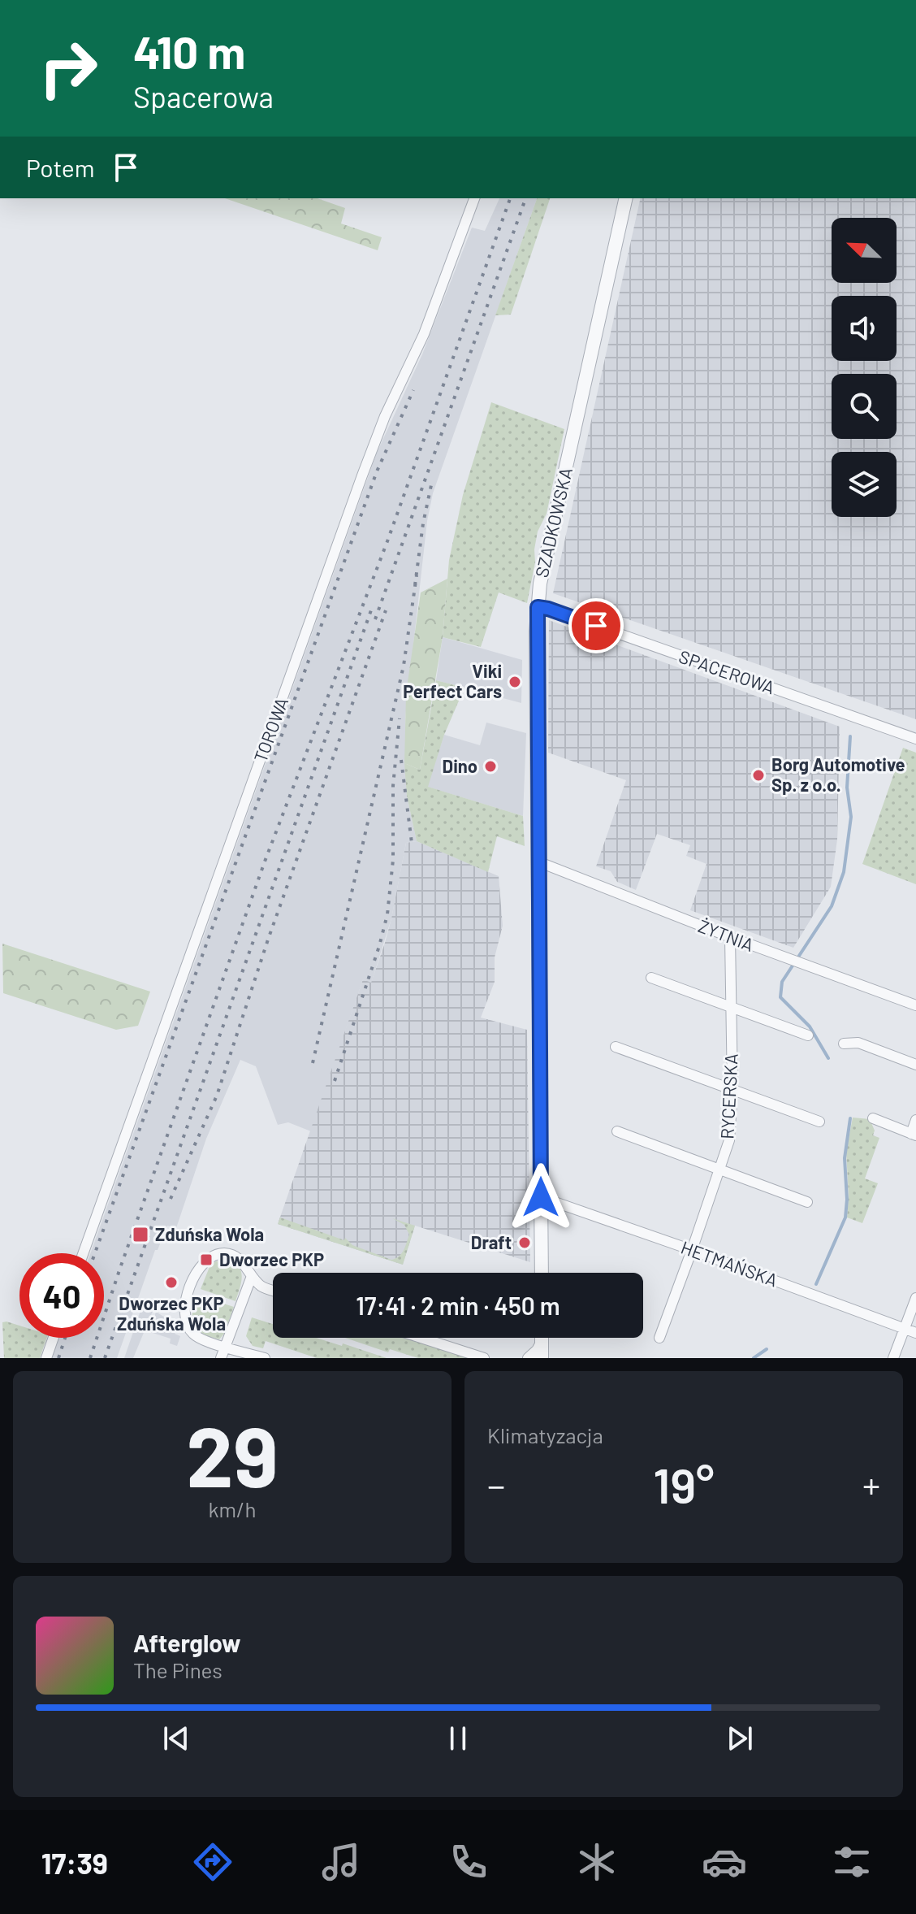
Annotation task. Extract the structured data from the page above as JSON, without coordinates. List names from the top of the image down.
{
  "streets": {
    "street": [
      "SZADKOWSKA",
      "SPACEROWA",
      "TOROWA",
      "ŻYTNIA",
      "RYCERSKA",
      "HETMAŃSKA"
    ]
  },
  "crossings": [
    ["SZADKOWSKA", "SPACEROWA"],
    ["SZADKOWSKA", "ŻYTNIA"],
    ["SZADKOWSKA", "HETMAŃSKA"],
    ["ŻYTNIA", "RYCERSKA"],
    ["RYCERSKA", "HETMAŃSKA"]
  ],
  "places": {
    "other": [
      "Viki Perfect Cars",
      "Dino",
      "Borg Automotive Sp. z o.o.",
      "Draft",
      "Dworzec PKP Zduńska Wola"
    ],
    "transit": ["Zduńska Wola", "Dworzec PKP"]
  },
  "north": "top left",
  "page": {
    "turn": ["410 m", "Spacerowa"],
    "then": "Potem",
    "limit": "40",
    "trip": "17:41 · 2 min · 450 m",
    "tile": [
      ["29", "km/h"],
      "Klimatyzacja"
    ],
    "heat": ["−", "19°", "+"],
    "song": ["Afterglow", "The Pines"],
    "tabs": "17:39"
  }
}
